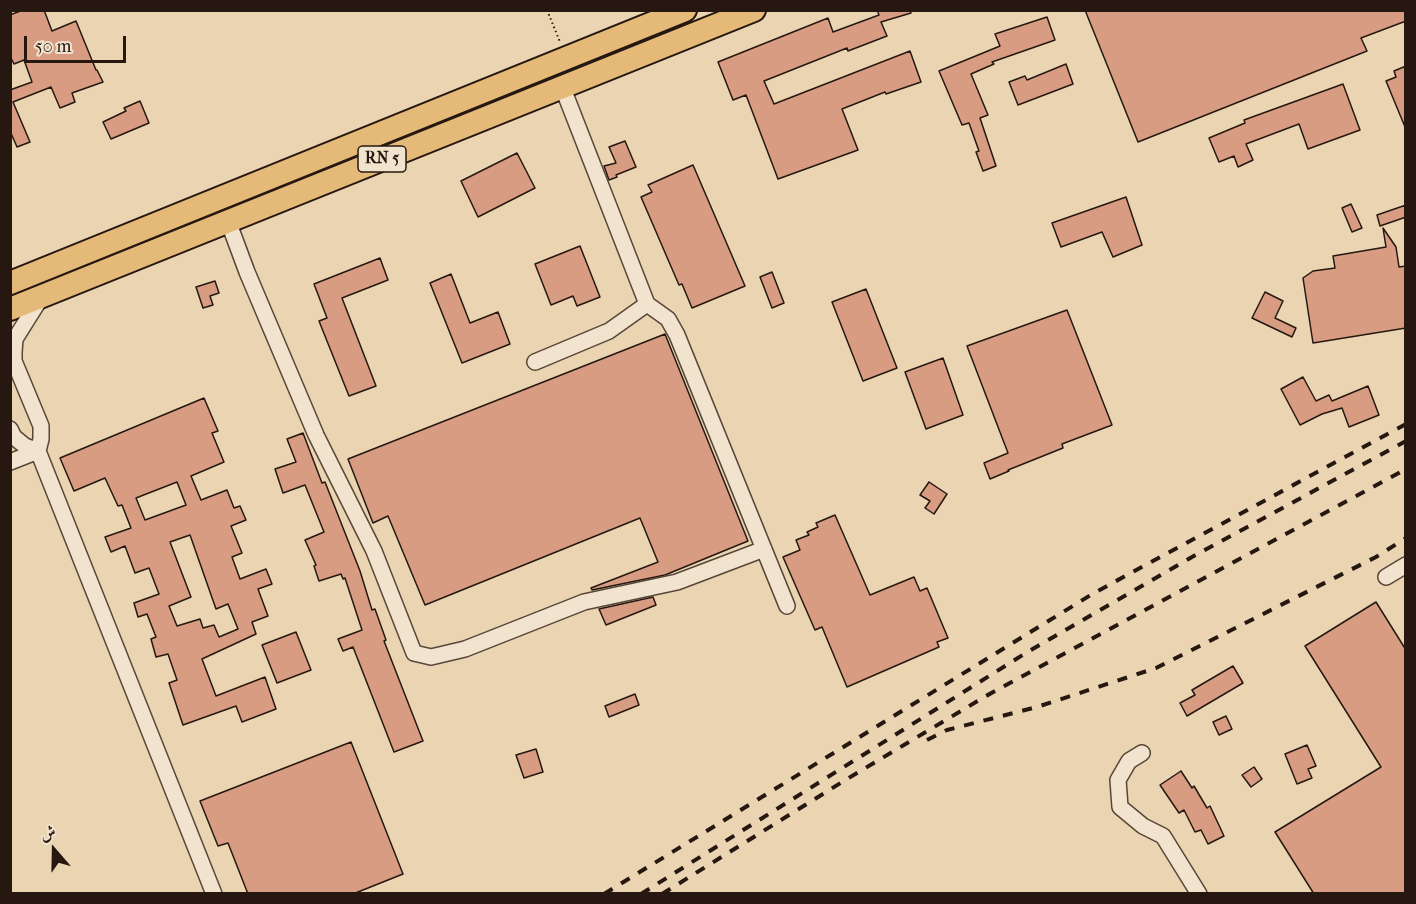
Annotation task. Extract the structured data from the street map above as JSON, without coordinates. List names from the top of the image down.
{
  "streets": {
    "highway": ["RN 5"]
  },
  "scale_bar": "50 m",
  "north": "top"
}
